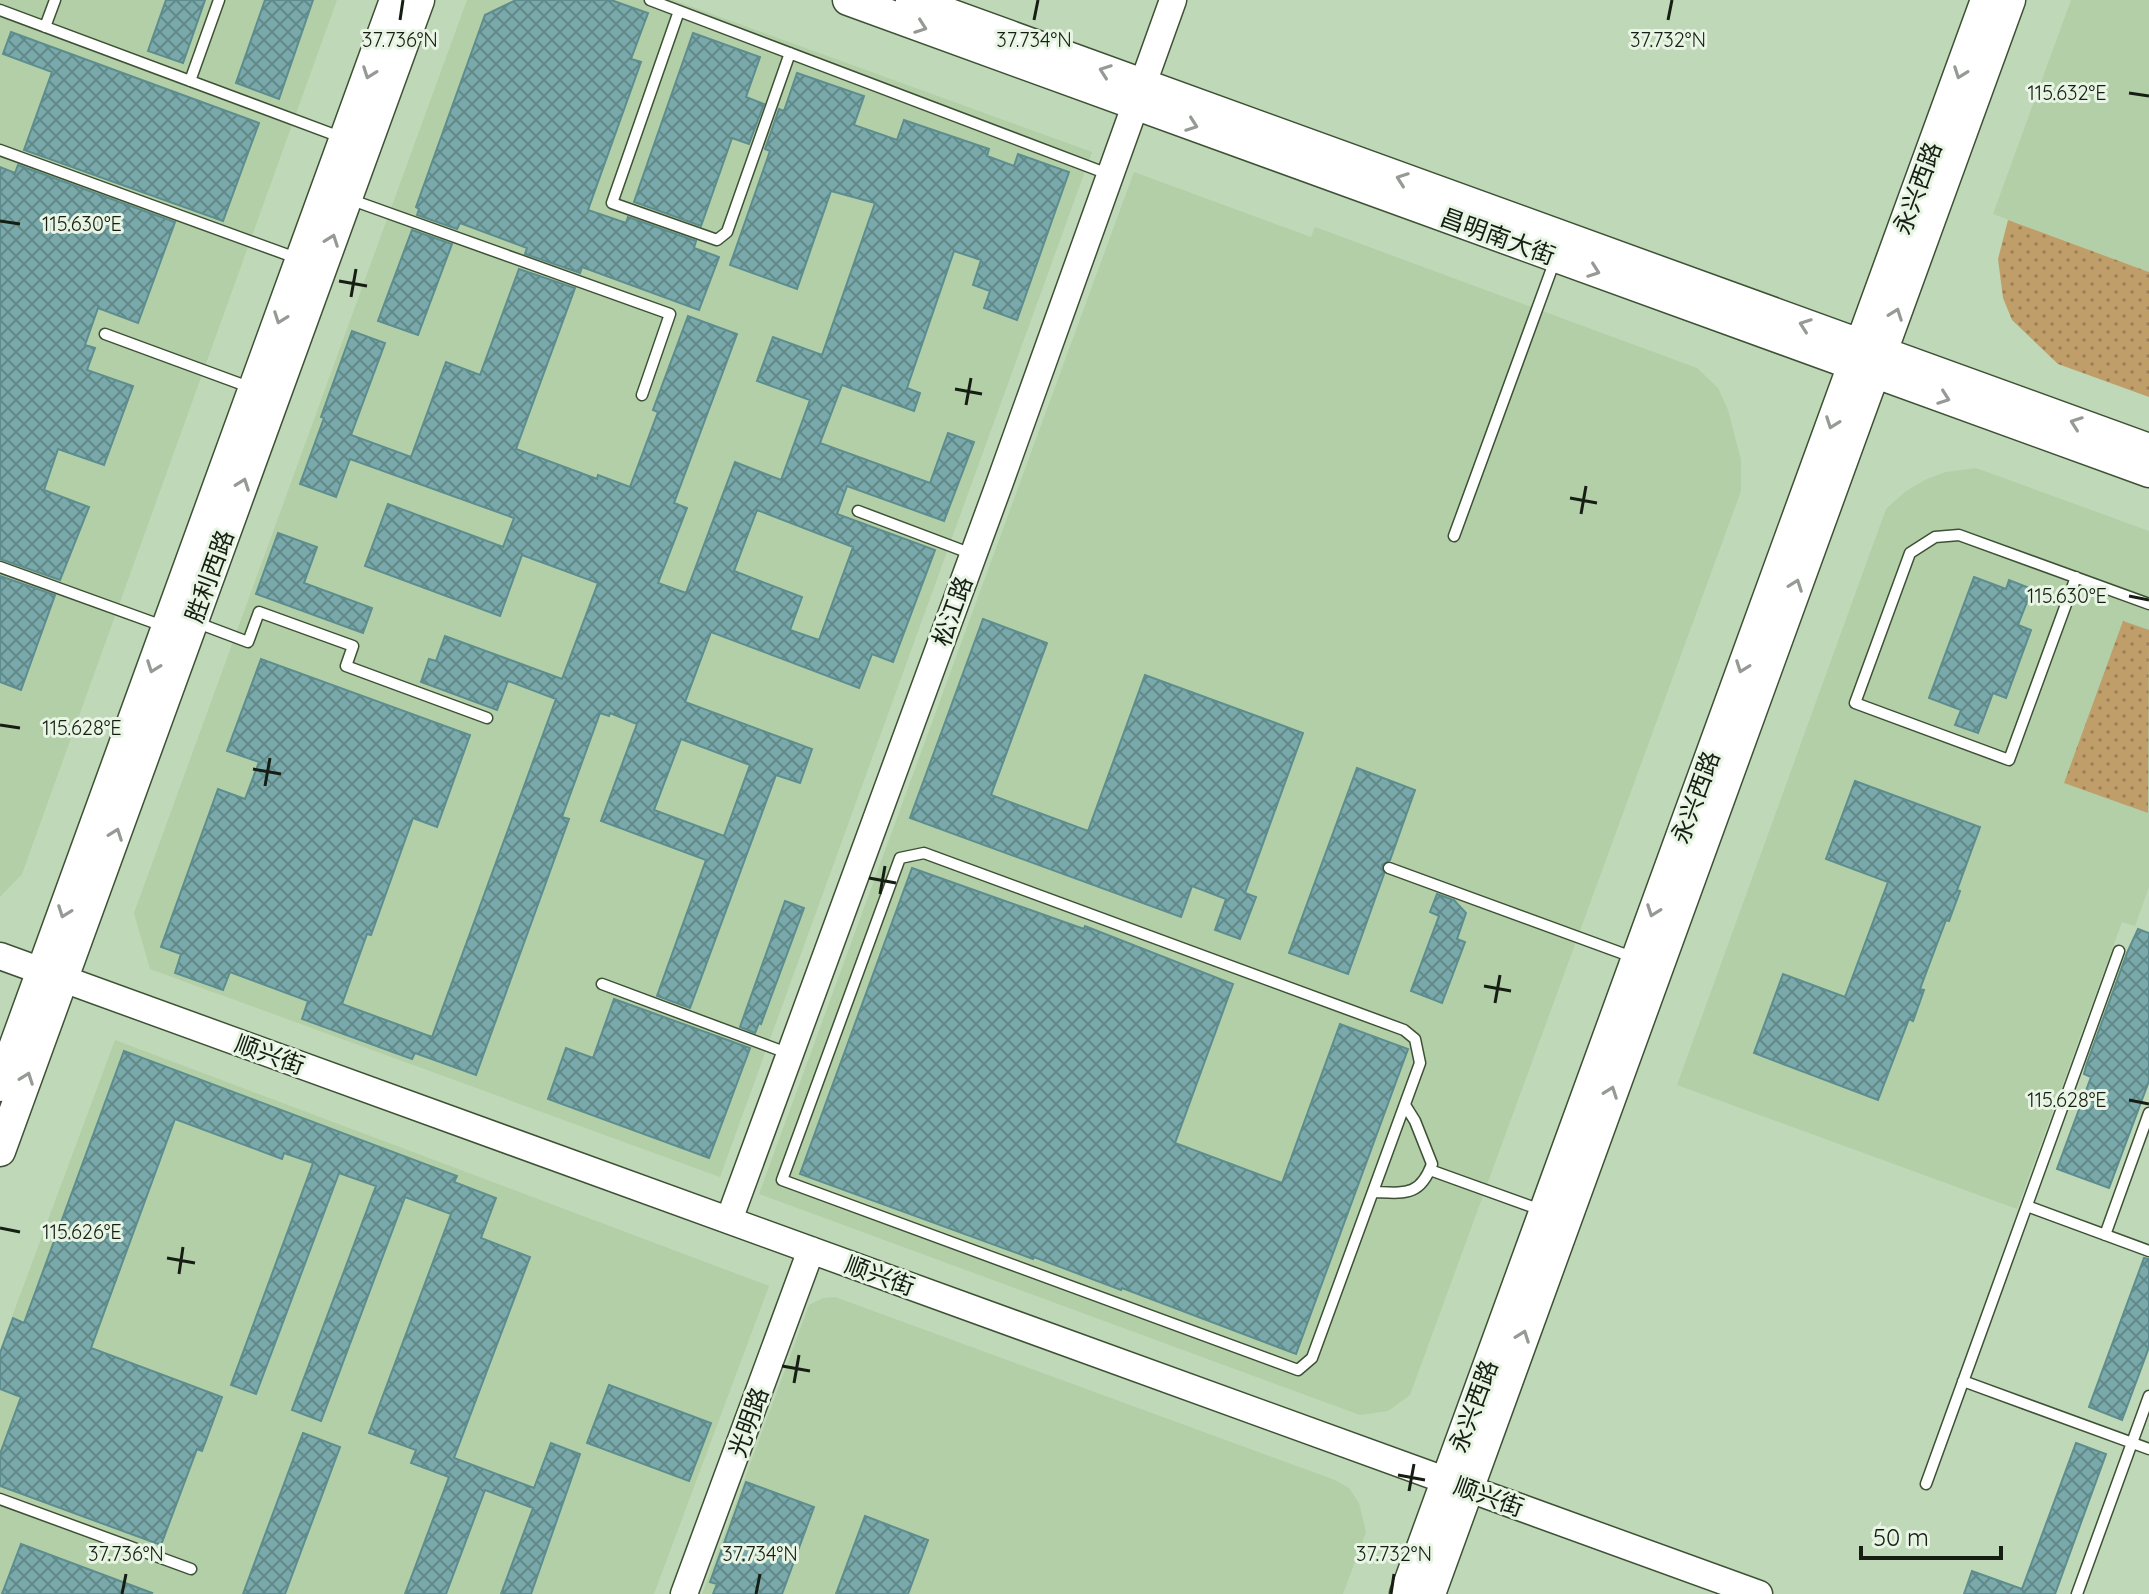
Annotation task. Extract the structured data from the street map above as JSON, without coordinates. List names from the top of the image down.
{
  "streets": {
    "main road": ["永兴西路", "昌明南大街", "胜利西路"],
    "street": ["松江路", "顺兴街", "光明路"]
  },
  "crossings": [
    ["永兴西路", "昌明南大街"],
    ["永兴西路", "顺兴街"],
    ["昌明南大街", "松江路"],
    ["胜利西路", "顺兴街"],
    ["松江路", "顺兴街"],
    ["顺兴街", "光明路"]
  ],
  "scale_bar": "50 m",
  "coordinates": [
    "37.736°N",
    "37.734°N",
    "37.732°N",
    "115.632°E",
    "115.630°E",
    "115.628°E",
    "115.626°E"
  ]
}
